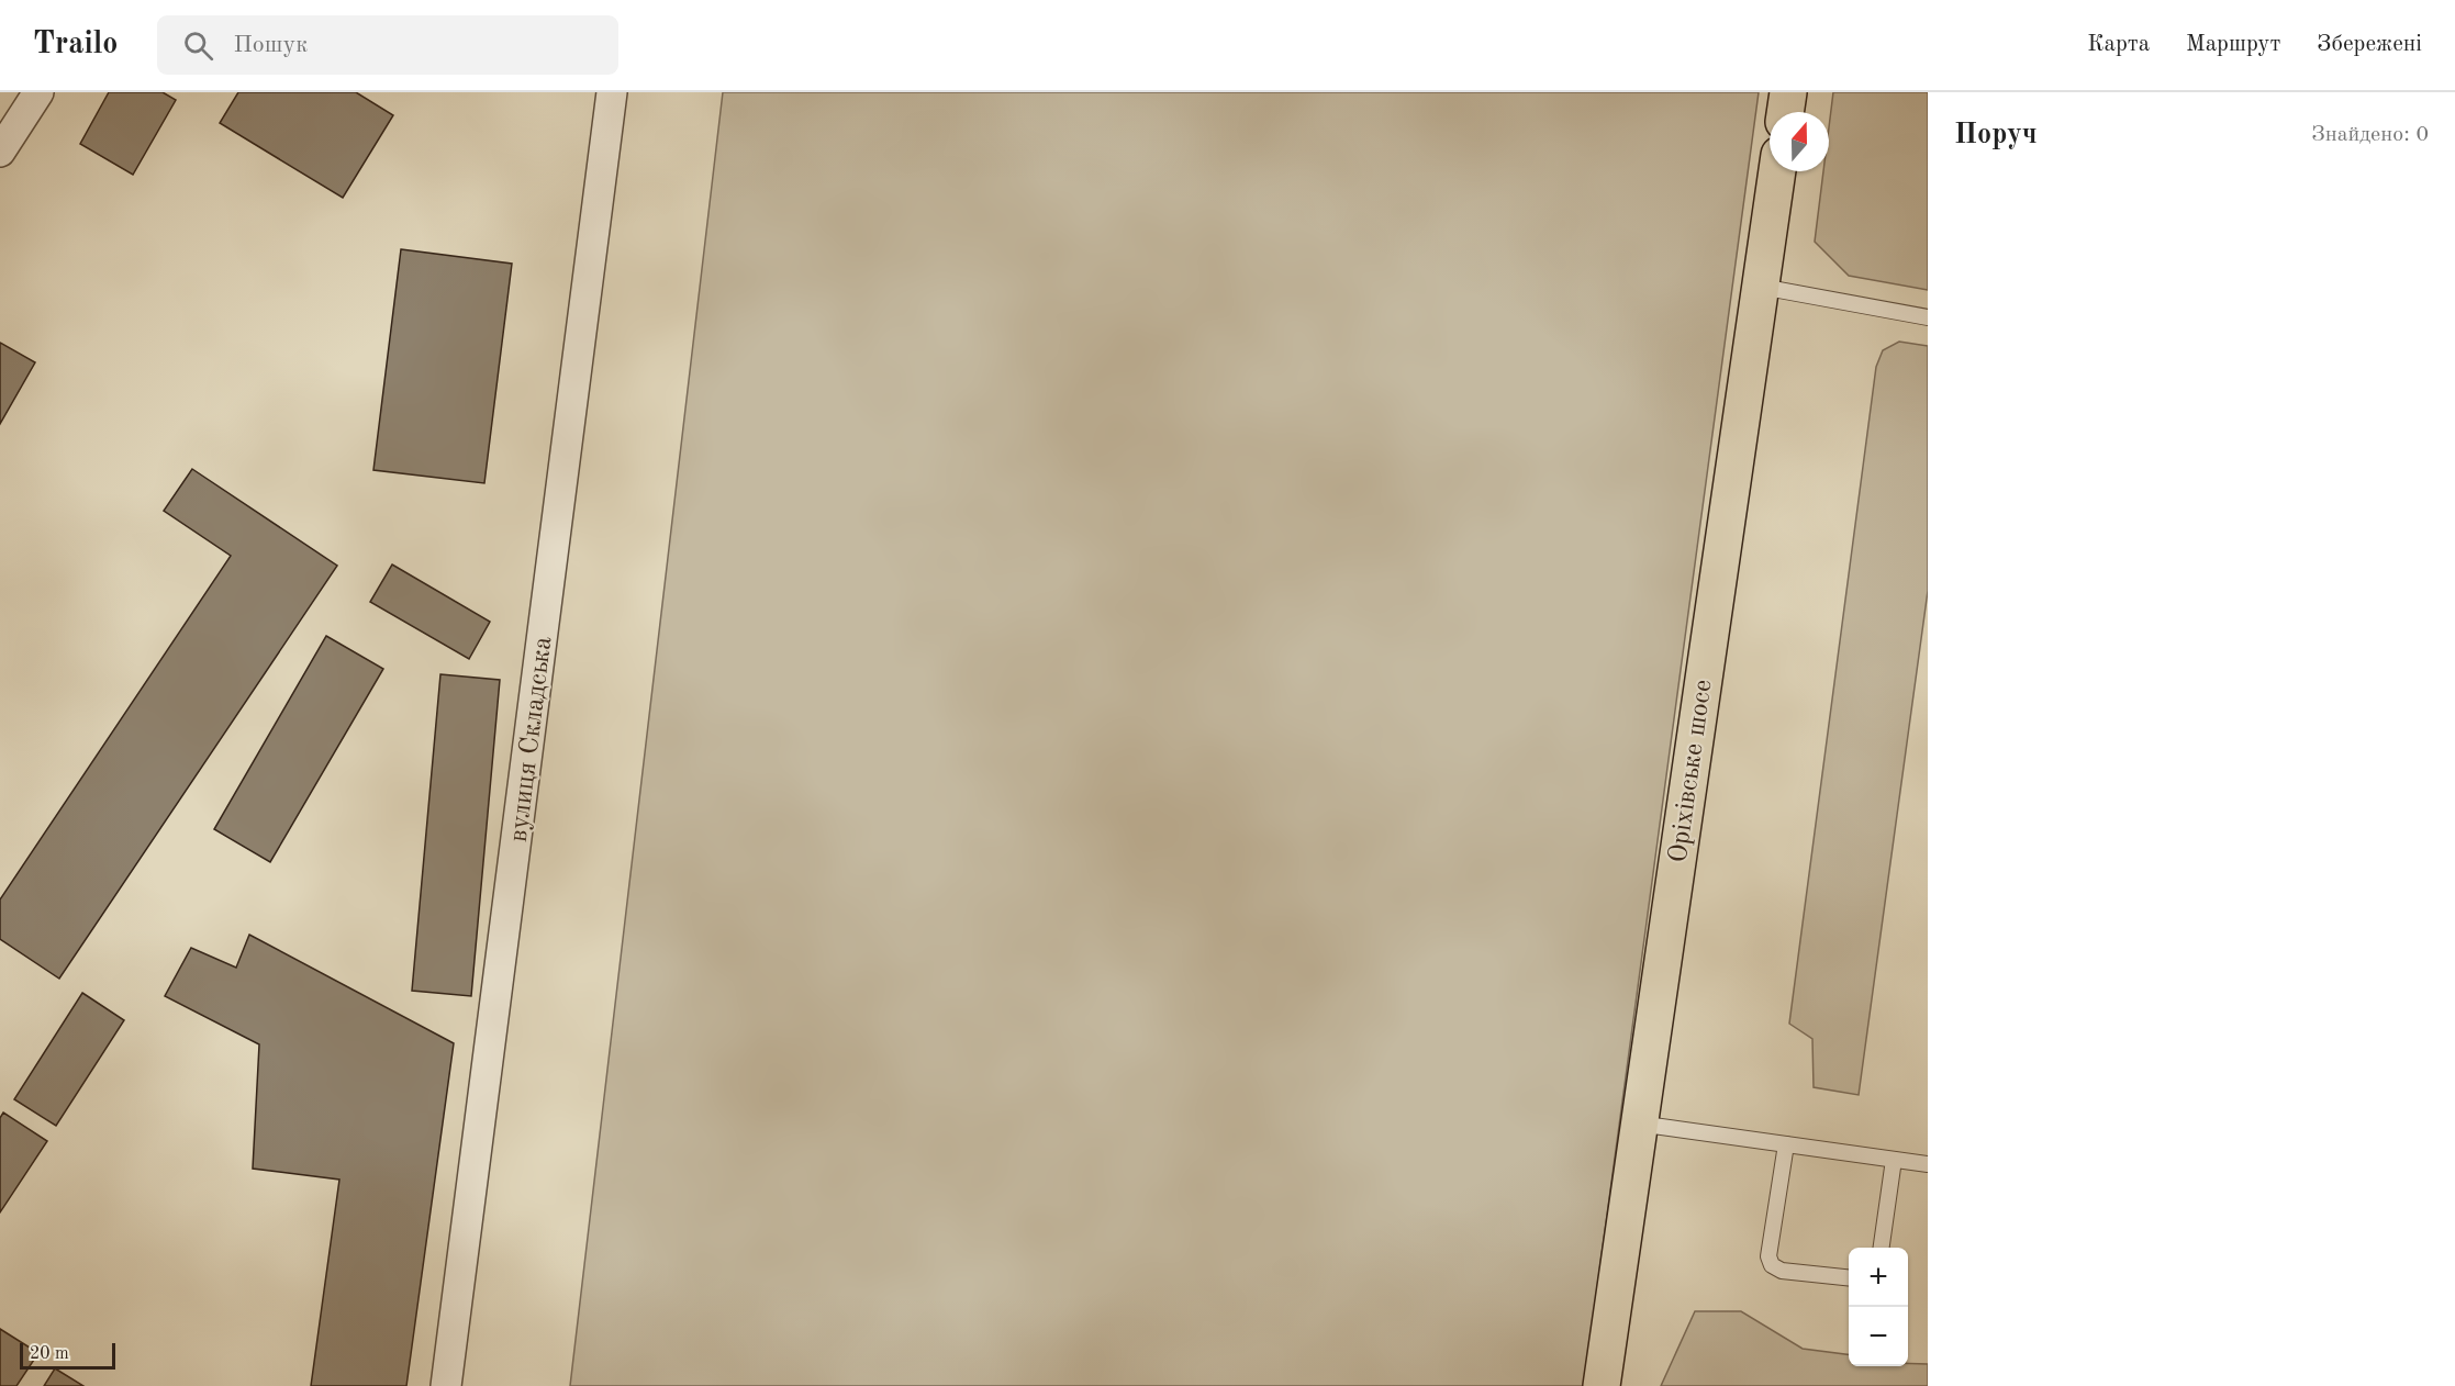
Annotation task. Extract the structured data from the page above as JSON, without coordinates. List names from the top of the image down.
{
  "streets": {
    "highway": ["Оріхівське шосе"],
    "street": ["вулиця Складська"]
  },
  "scale_bar": "20 m",
  "north": "top",
  "page": {
    "header": "Trailo",
    "search": "Пошук",
    "nav": ["Карта", "Маршрут", "Збережені"],
    "heading": ["Поруч", "Знайдено: 0"],
    "map_buttons": ["+", "−"],
    "scale": "20 m"
  }
}
